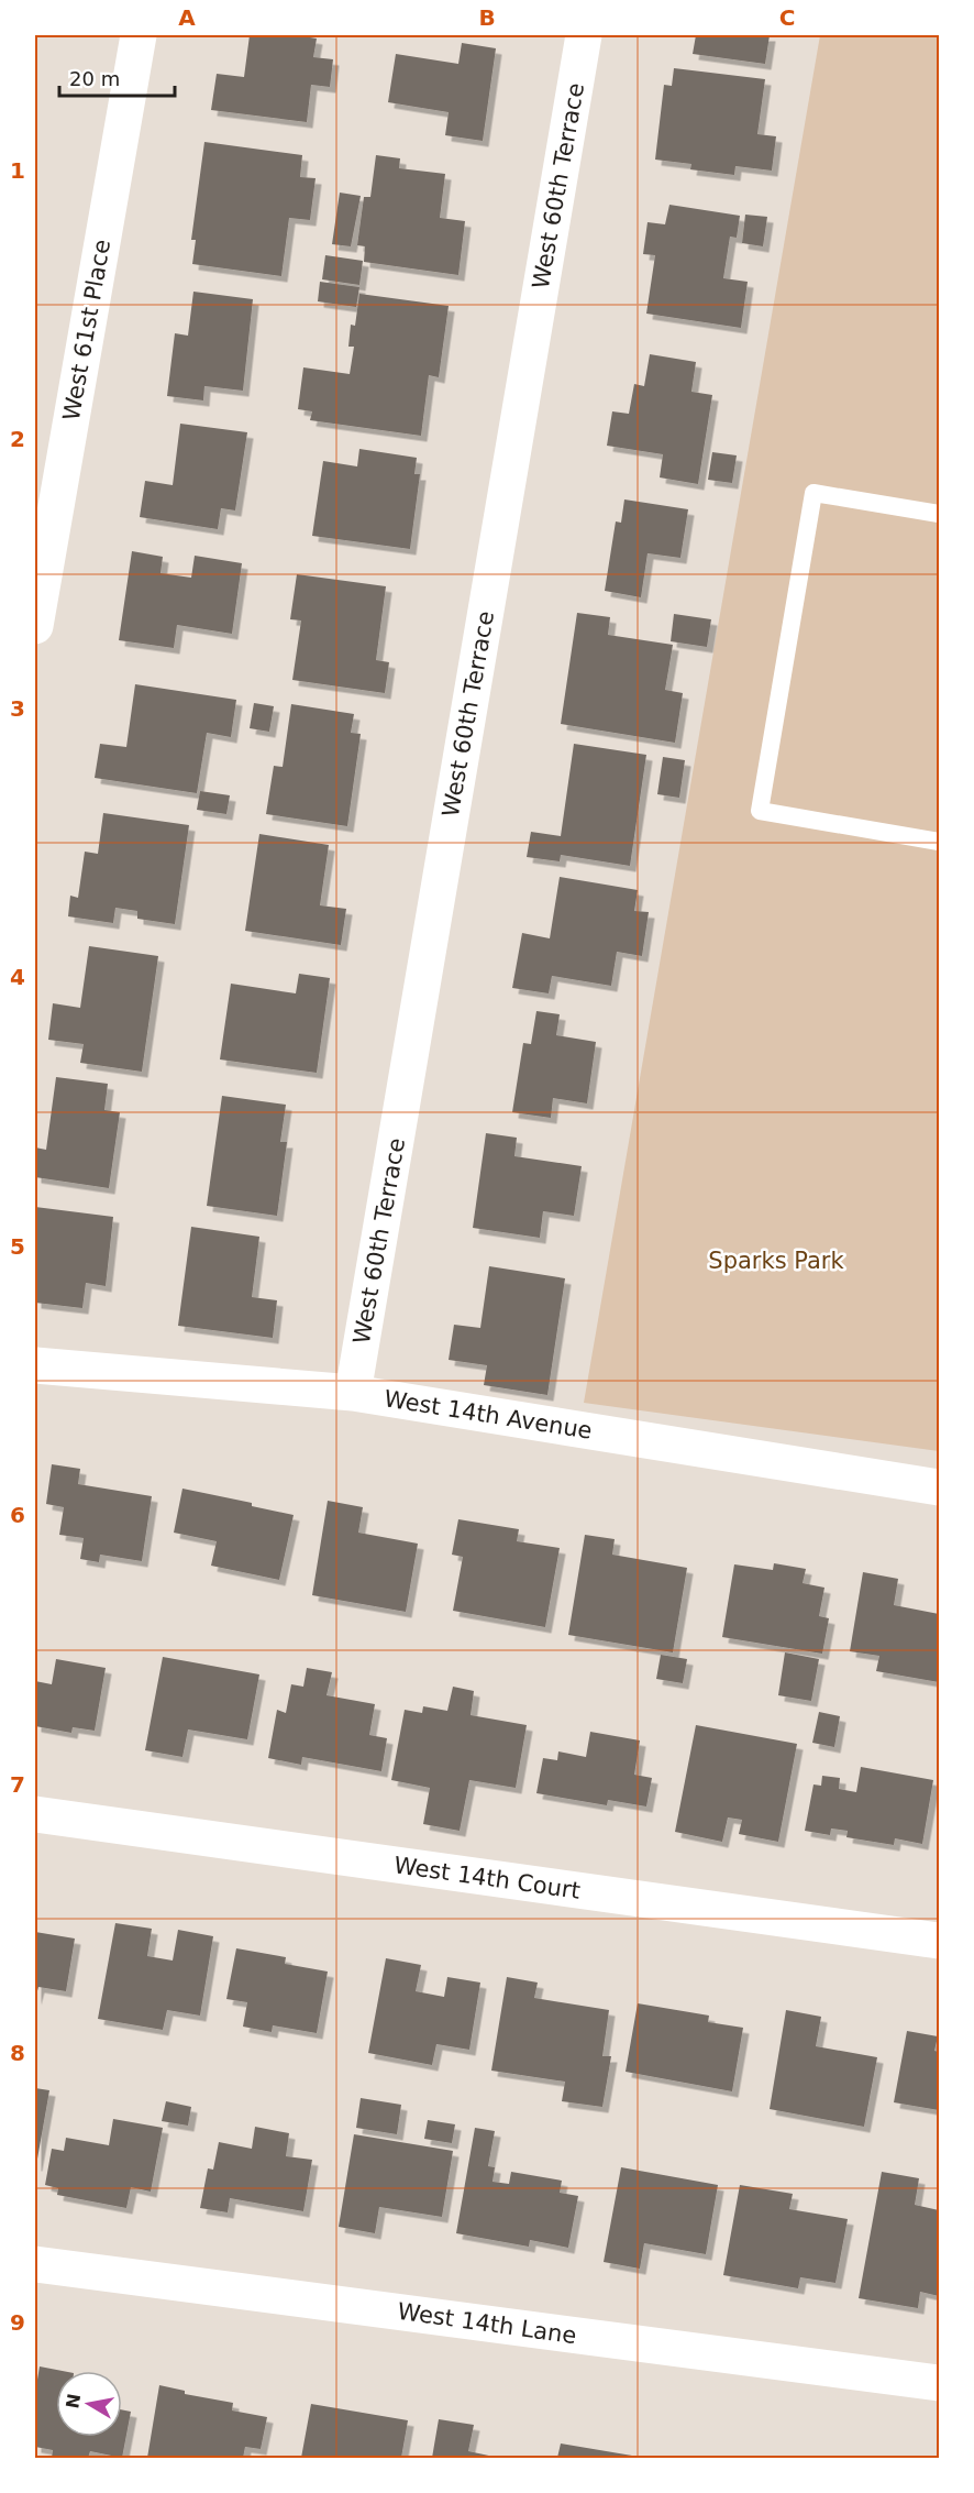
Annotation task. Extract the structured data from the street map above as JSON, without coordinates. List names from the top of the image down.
{
  "streets": {
    "street": [
      "West 60th Terrace",
      "West 61st Place",
      "West 14th Avenue",
      "West 14th Court",
      "West 14th Lane"
    ]
  },
  "crossings": [
    ["West 60th Terrace", "West 14th Avenue"]
  ],
  "parks": ["Sparks Park"],
  "scale_bar": "20 m",
  "north": "left",
  "grid": {
    "columns": ["A", "B", "C"],
    "rows": [
      "1",
      "2",
      "3",
      "4",
      "5",
      "6",
      "7",
      "8",
      "9"
    ]
  }
}
